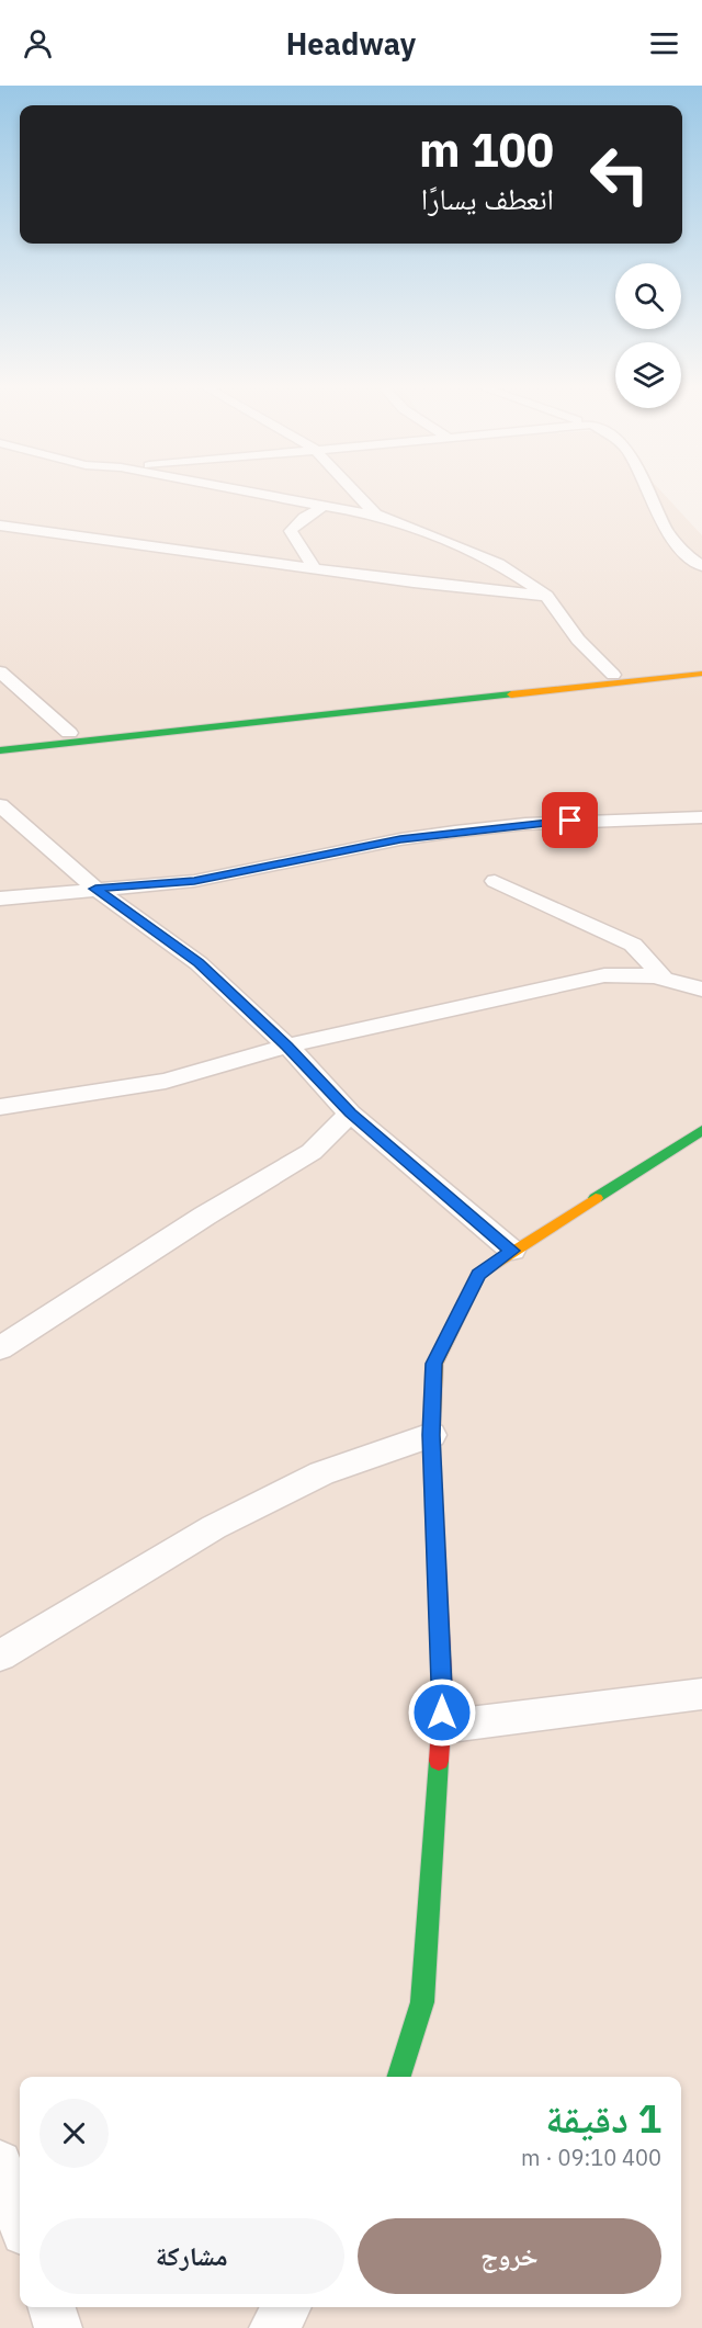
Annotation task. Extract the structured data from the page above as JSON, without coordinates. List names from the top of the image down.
{
  "page": {
    "header": "Headway",
    "turn": ["100 m", "انعطف يسارًا"],
    "heading": ["1 دقيقة", "400 m · 09:10"],
    "buttons": ["خروج", "مشاركة"]
  }
}
